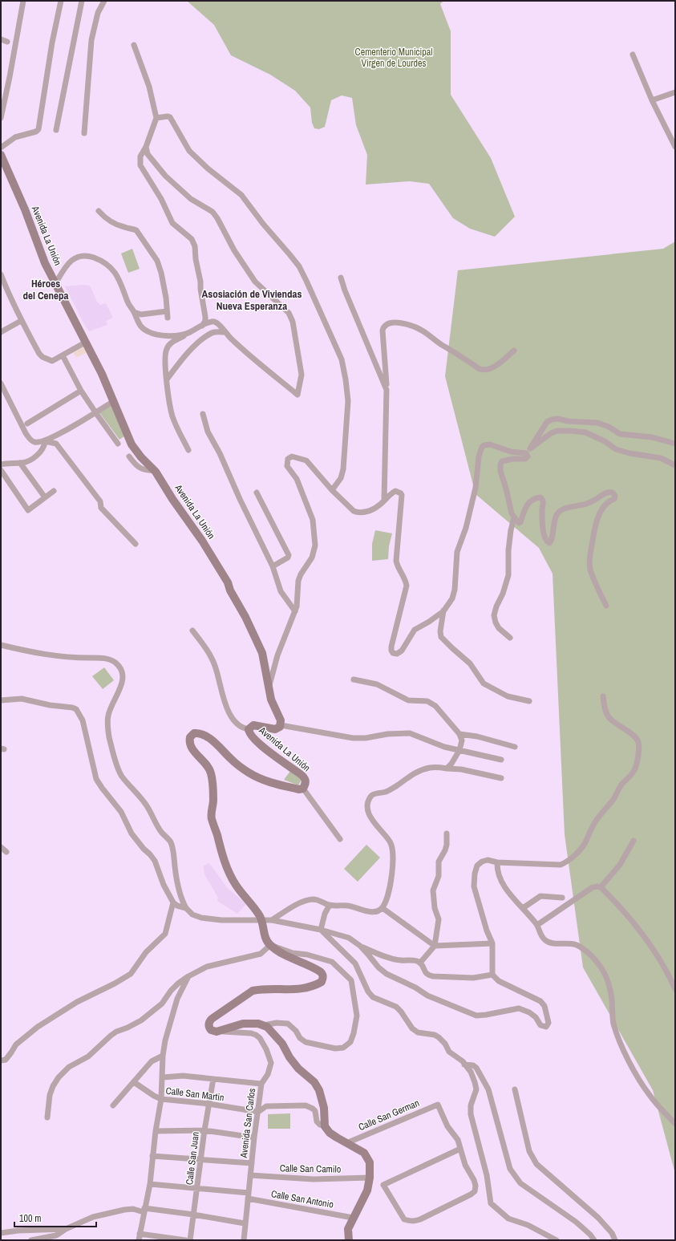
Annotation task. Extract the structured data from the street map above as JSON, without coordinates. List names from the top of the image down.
{
  "streets": {
    "main road": ["Avenida La Unión"],
    "street": [
      "Calle San Martin",
      "Calle San German",
      "Avenida San Carlos",
      "Calle San Juan",
      "Calle San Camilo",
      "Calle San Antonio"
    ]
  },
  "crossings": [
    ["Calle San Martin", "Avenida San Carlos"],
    ["Calle San Martin", "Calle San Juan"],
    ["Avenida San Carlos", "Calle San Camilo"],
    ["Avenida San Carlos", "Calle San Antonio"],
    ["Calle San Juan", "Calle San Antonio"]
  ],
  "districts": ["Héroes del Cenepa", "Asosiación de Viviendas Nueva Esperanza"],
  "parks": ["Cementerio Municipal Virgen de Lourdes"],
  "scale_bar": "100 m"
}
